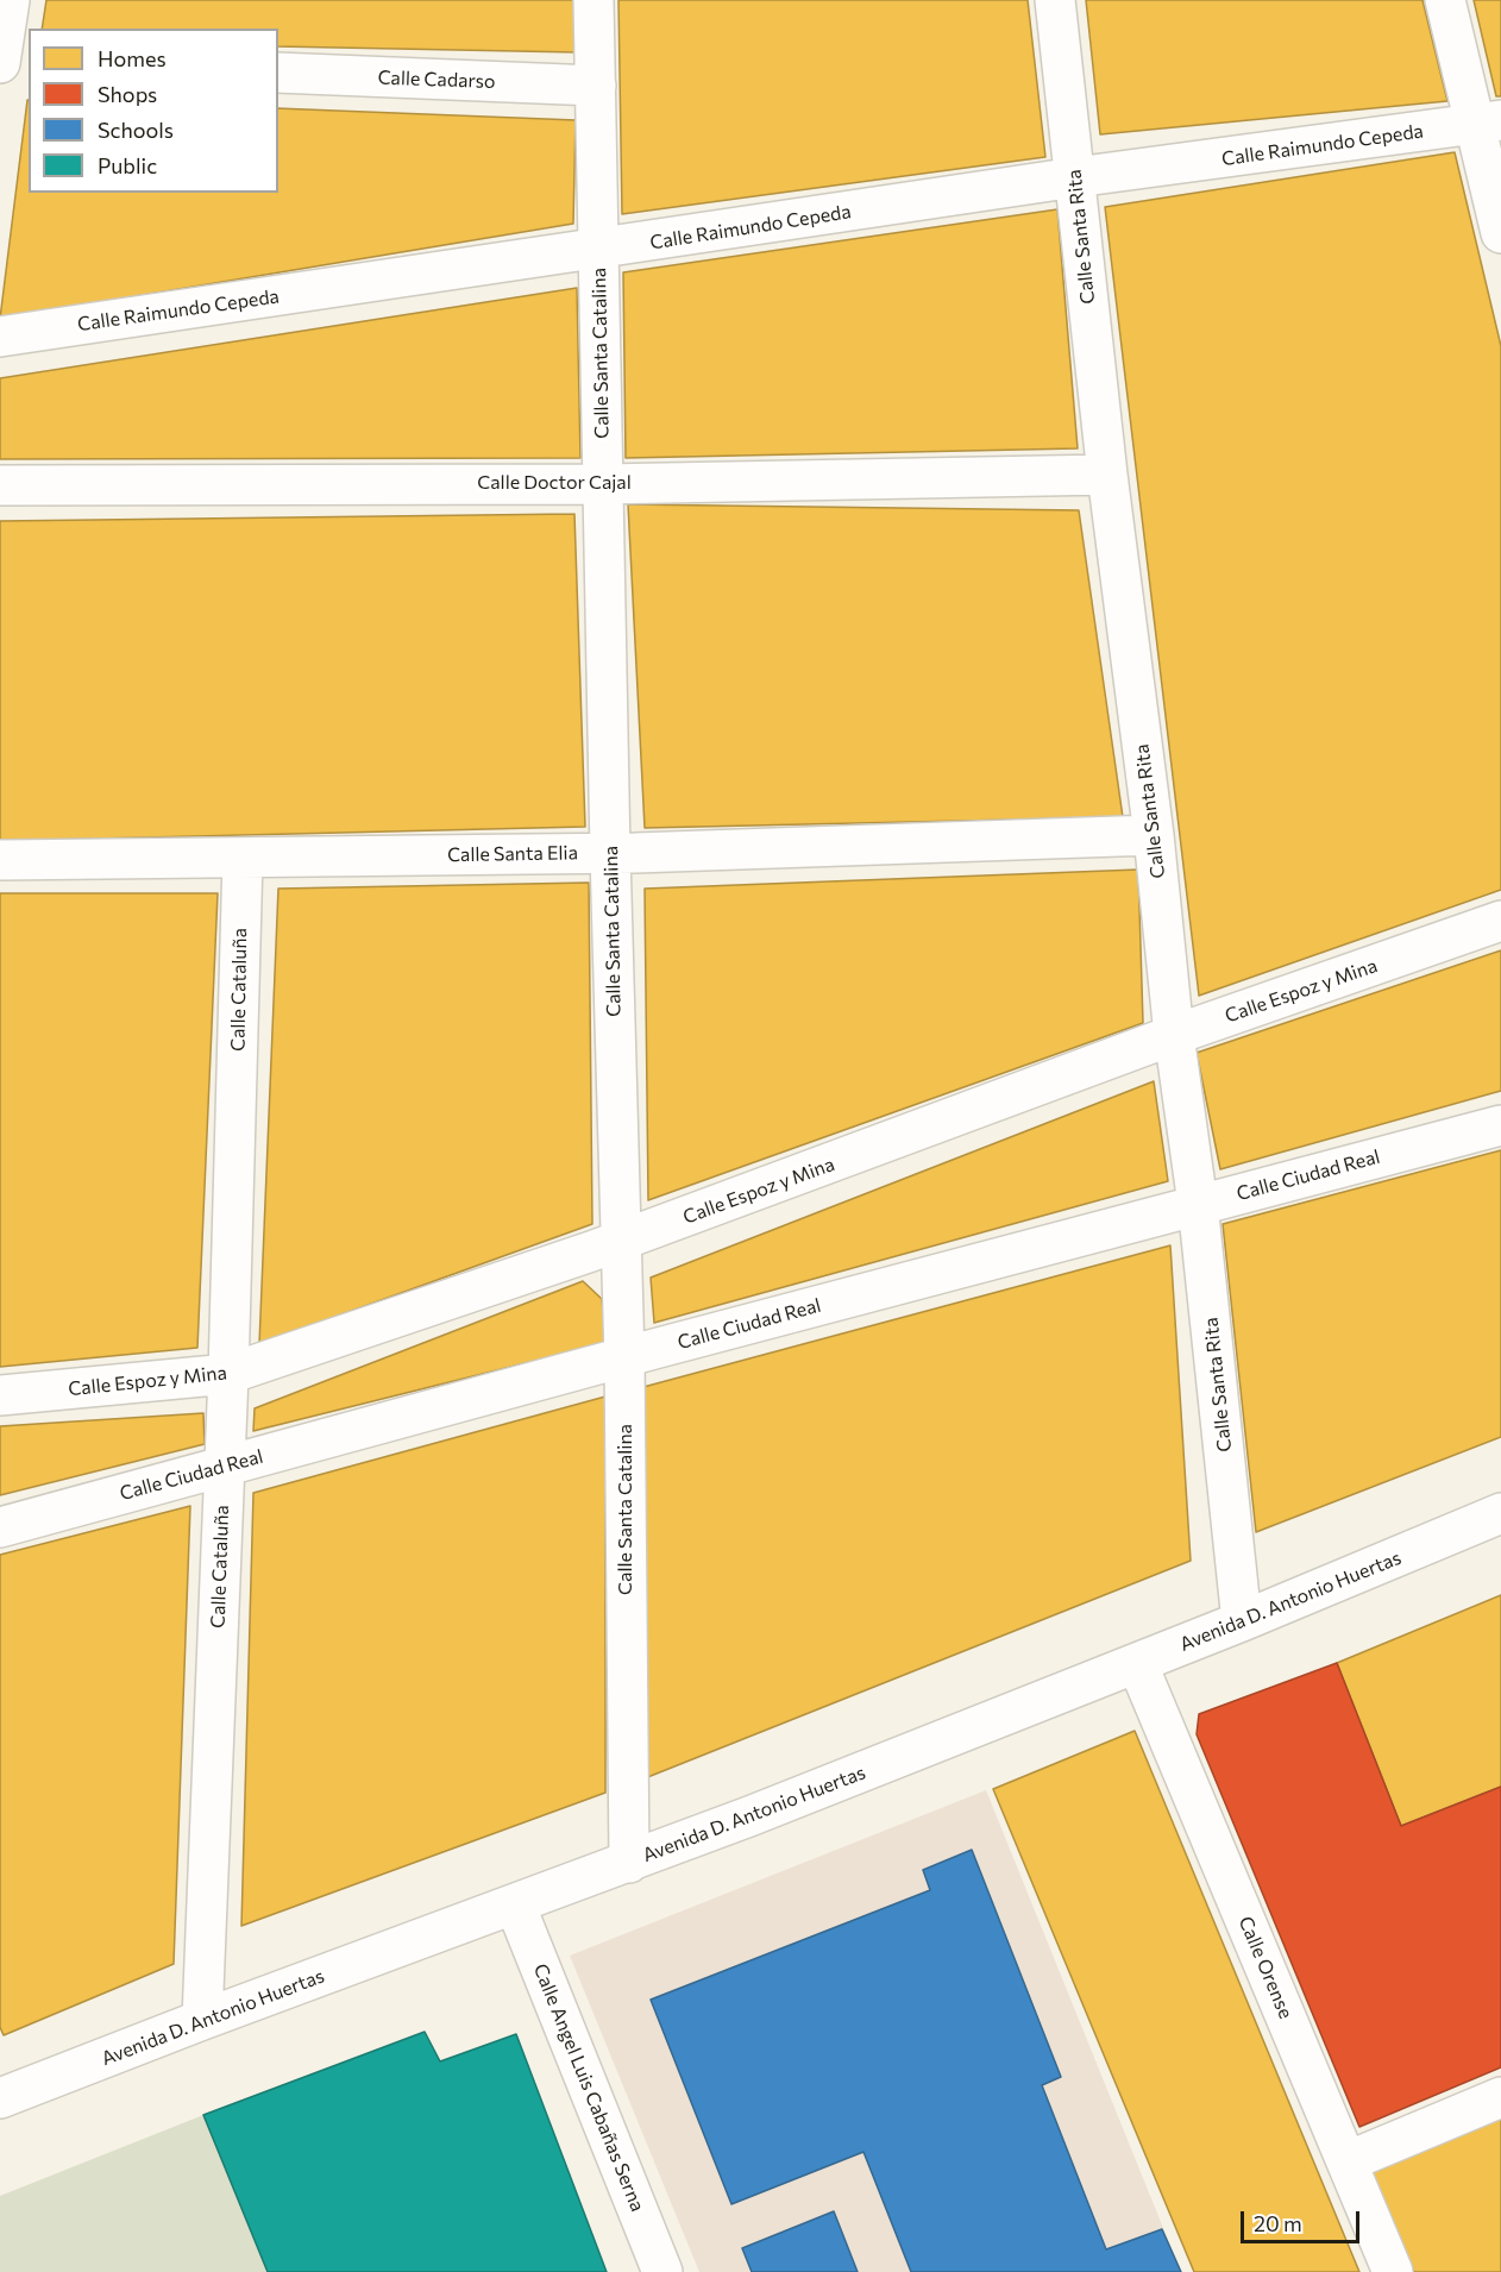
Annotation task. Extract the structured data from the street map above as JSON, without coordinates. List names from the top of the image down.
{
  "streets": {
    "street": [
      "Calle Cadarso",
      "Calle Raimundo Cepeda",
      "Calle Santa Rita",
      "Calle Santa Catalina",
      "Calle Doctor Cajal",
      "Calle Santa Elia",
      "Calle Cataluña",
      "Calle Espoz y Mina",
      "Calle Ciudad Real",
      "Avenida D. Antonio Huertas",
      "Calle Orense",
      "Calle Angel Luis Cabañas Serna"
    ]
  },
  "crossings": [
    ["Calle Cadarso", "Calle Santa Catalina"],
    ["Calle Raimundo Cepeda", "Calle Santa Rita"],
    ["Calle Raimundo Cepeda", "Calle Santa Catalina"],
    ["Calle Santa Rita", "Calle Doctor Cajal"],
    ["Calle Santa Rita", "Calle Santa Elia"],
    ["Calle Santa Rita", "Calle Espoz y Mina"],
    ["Calle Santa Rita", "Calle Ciudad Real"],
    ["Calle Santa Rita", "Avenida D. Antonio Huertas"],
    ["Calle Santa Catalina", "Calle Doctor Cajal"],
    ["Calle Santa Catalina", "Calle Santa Elia"],
    ["Calle Santa Catalina", "Calle Espoz y Mina"],
    ["Calle Santa Catalina", "Calle Ciudad Real"],
    ["Calle Santa Catalina", "Avenida D. Antonio Huertas"],
    ["Calle Santa Elia", "Calle Cataluña"],
    ["Calle Cataluña", "Calle Espoz y Mina"],
    ["Calle Cataluña", "Calle Ciudad Real"],
    ["Calle Cataluña", "Avenida D. Antonio Huertas"],
    ["Avenida D. Antonio Huertas", "Calle Orense"],
    ["Avenida D. Antonio Huertas", "Calle Angel Luis Cabañas Serna"]
  ],
  "legend": [
    "Homes",
    "Shops",
    "Schools",
    "Public"
  ],
  "scale_bar": "20 m"
}
